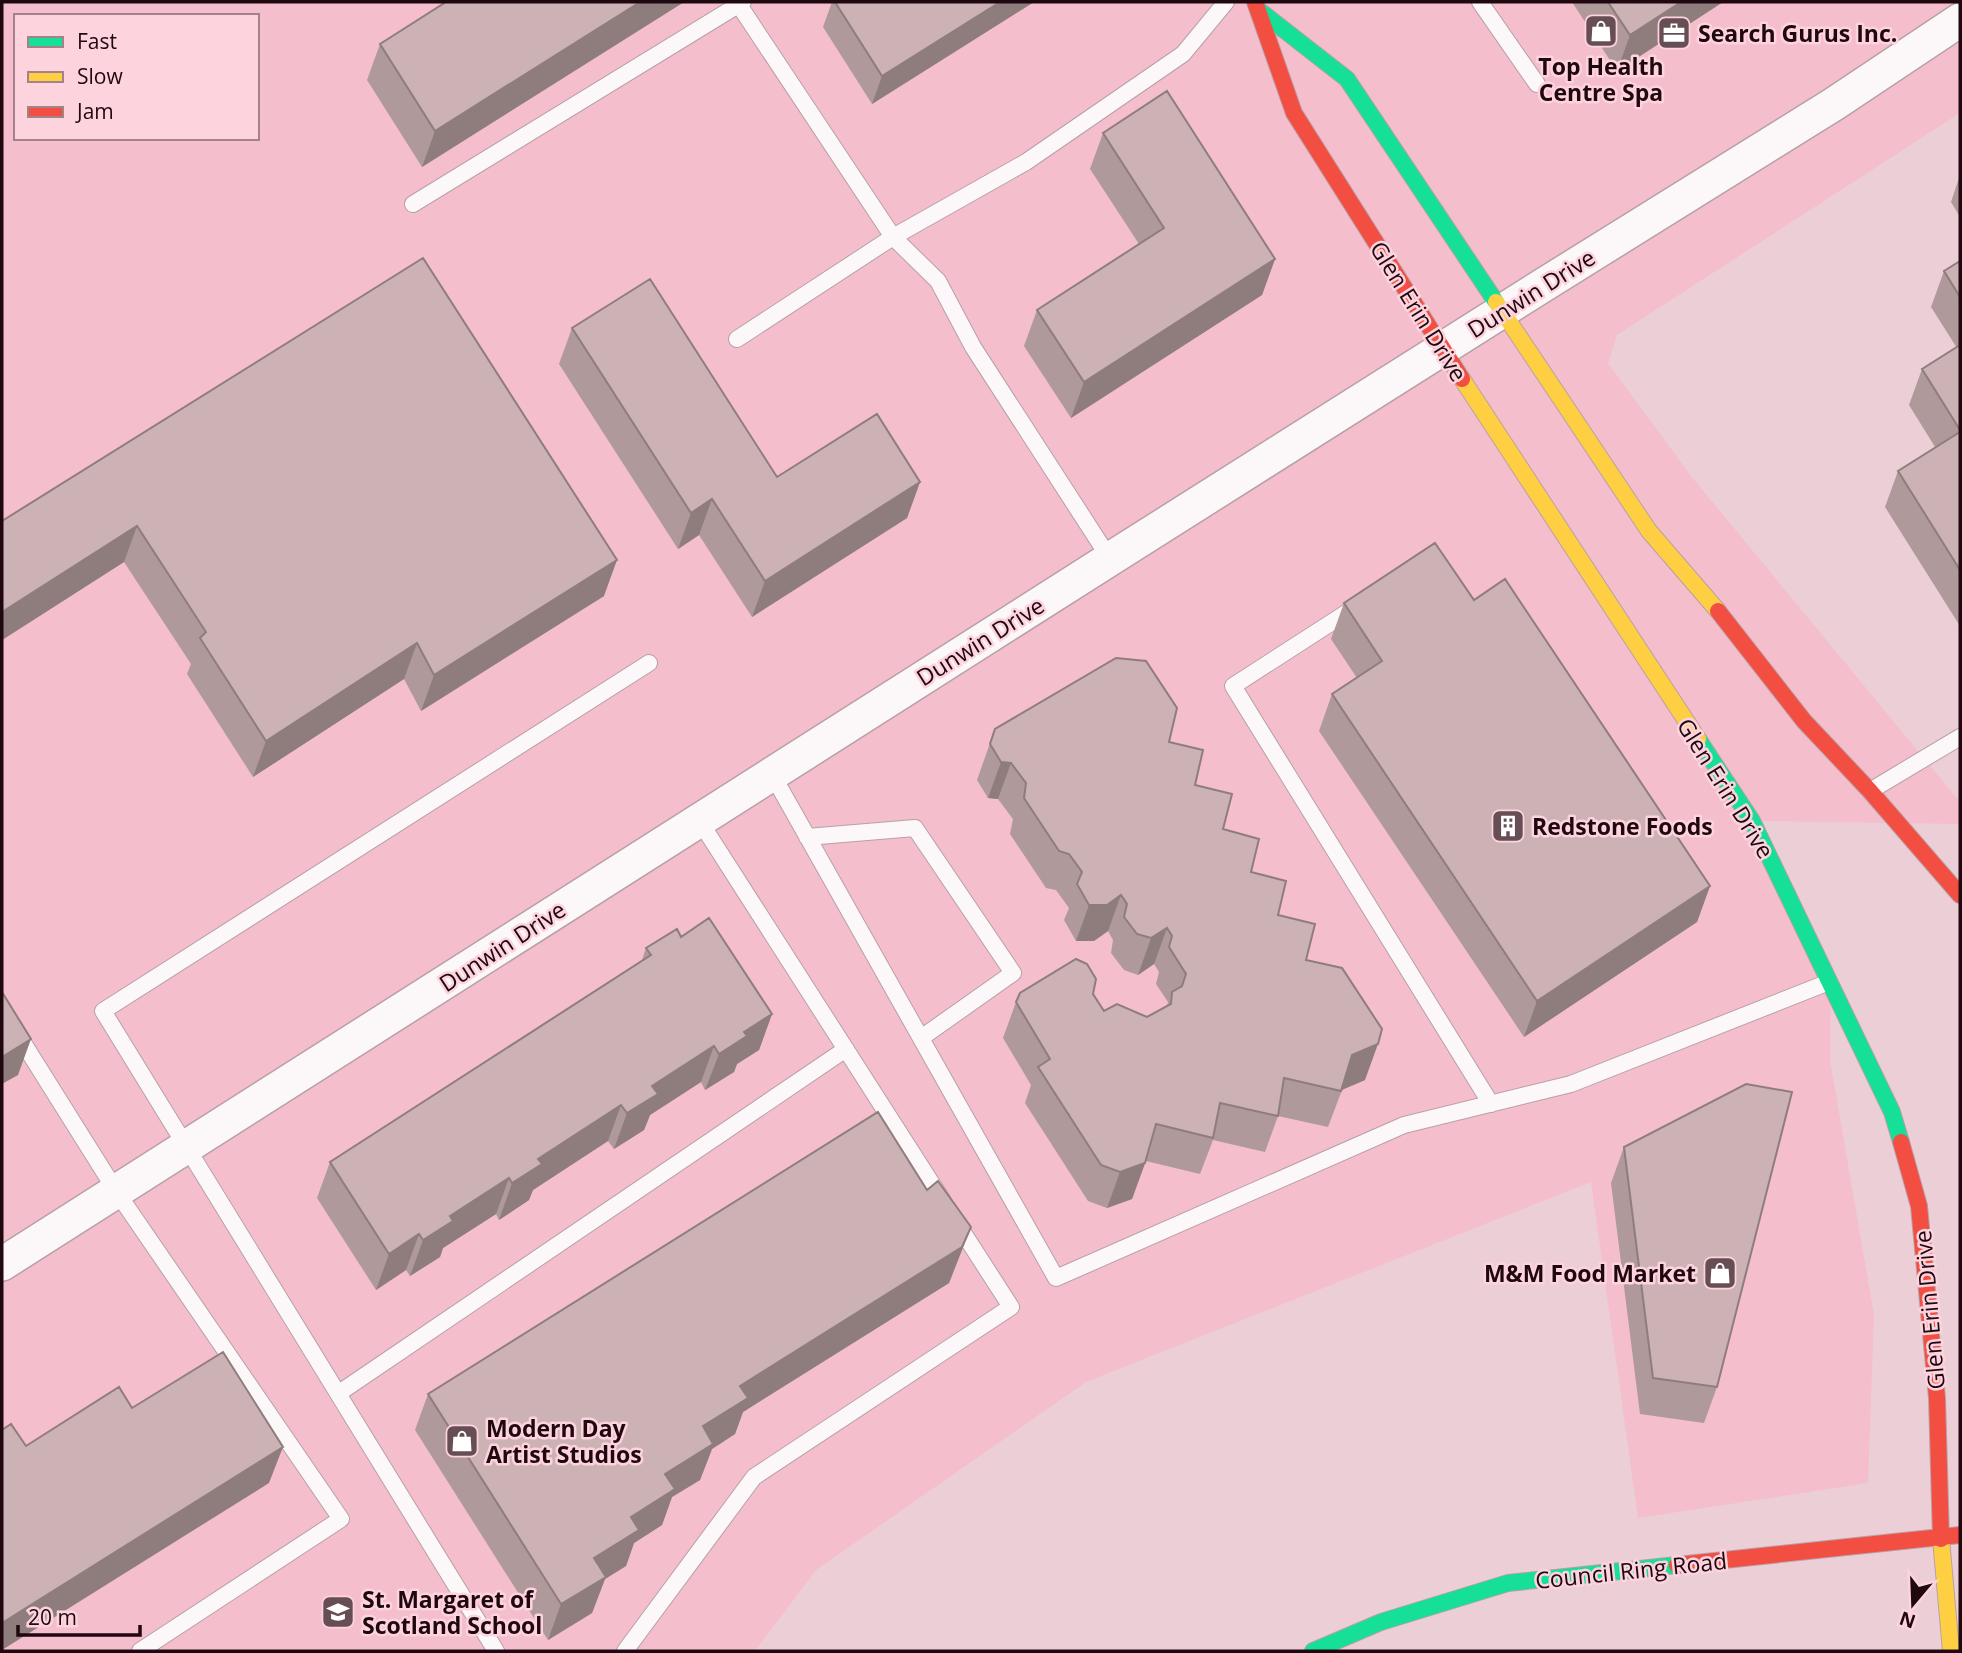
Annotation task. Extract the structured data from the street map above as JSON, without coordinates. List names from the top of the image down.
{
  "streets": {
    "street": ["Dunwin Drive", "Glen Erin Drive", "Council Ring Road"]
  },
  "crossings": [
    ["Dunwin Drive", "Glen Erin Drive"],
    ["Glen Erin Drive", "Council Ring Road"]
  ],
  "places": {
    "shop": ["Top Health Centre Spa", "M&M Food Market", "Modern Day Artist Studios"],
    "office": ["Search Gurus Inc."],
    "building": ["Redstone Foods"],
    "school or university": ["St. Margaret of Scotland School"]
  },
  "legend": ["Fast", "Slow", "Jam"],
  "scale_bar": "20 m",
  "north": "bottom"
}
